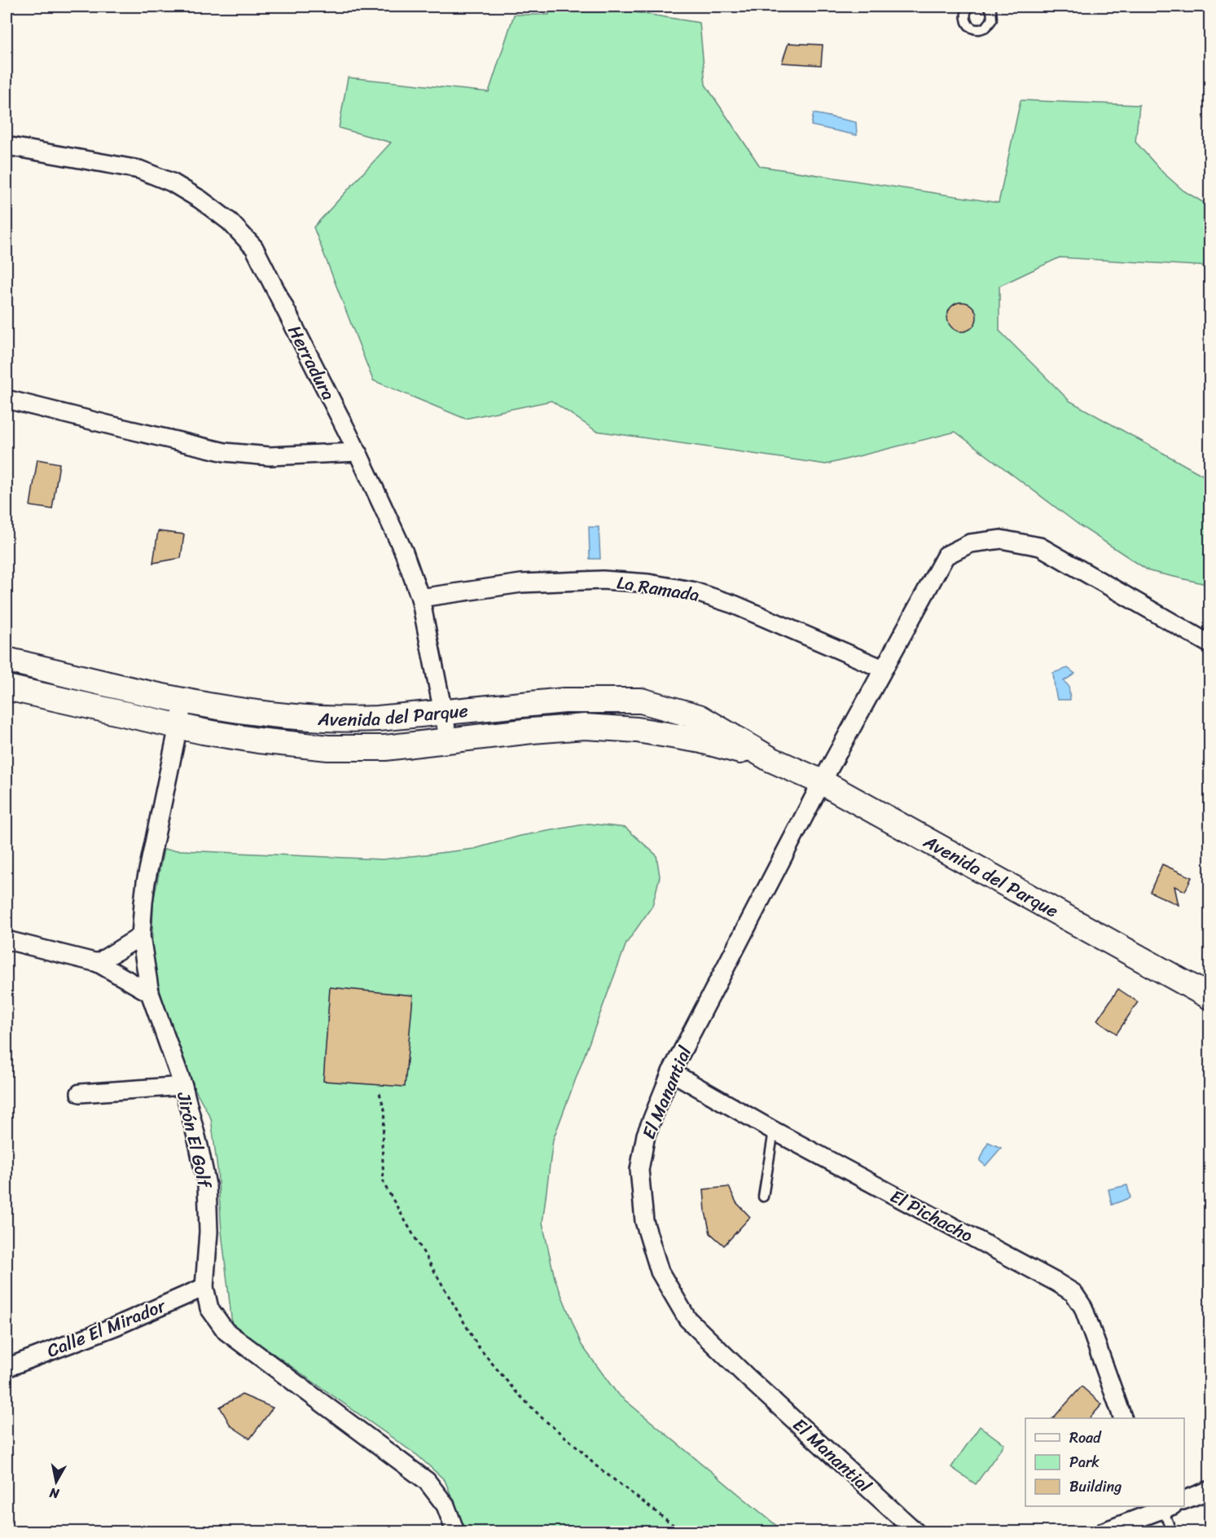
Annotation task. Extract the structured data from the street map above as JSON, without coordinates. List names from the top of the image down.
{
  "streets": {
    "street": [
      "Herradura",
      "La Ramada",
      "Avenida del Parque",
      "El Manantial",
      "Jirón El Golf",
      "El Pichacho",
      "Calle El Mirador"
    ]
  },
  "crossings": [
    ["Herradura", "La Ramada"],
    ["Herradura", "Avenida del Parque"],
    ["La Ramada", "El Manantial"],
    ["Avenida del Parque", "El Manantial"],
    ["Avenida del Parque", "Jirón El Golf"],
    ["El Manantial", "El Pichacho"],
    ["Jirón El Golf", "Calle El Mirador"]
  ],
  "legend": ["Road", "Park", "Building"],
  "north": "bottom"
}
